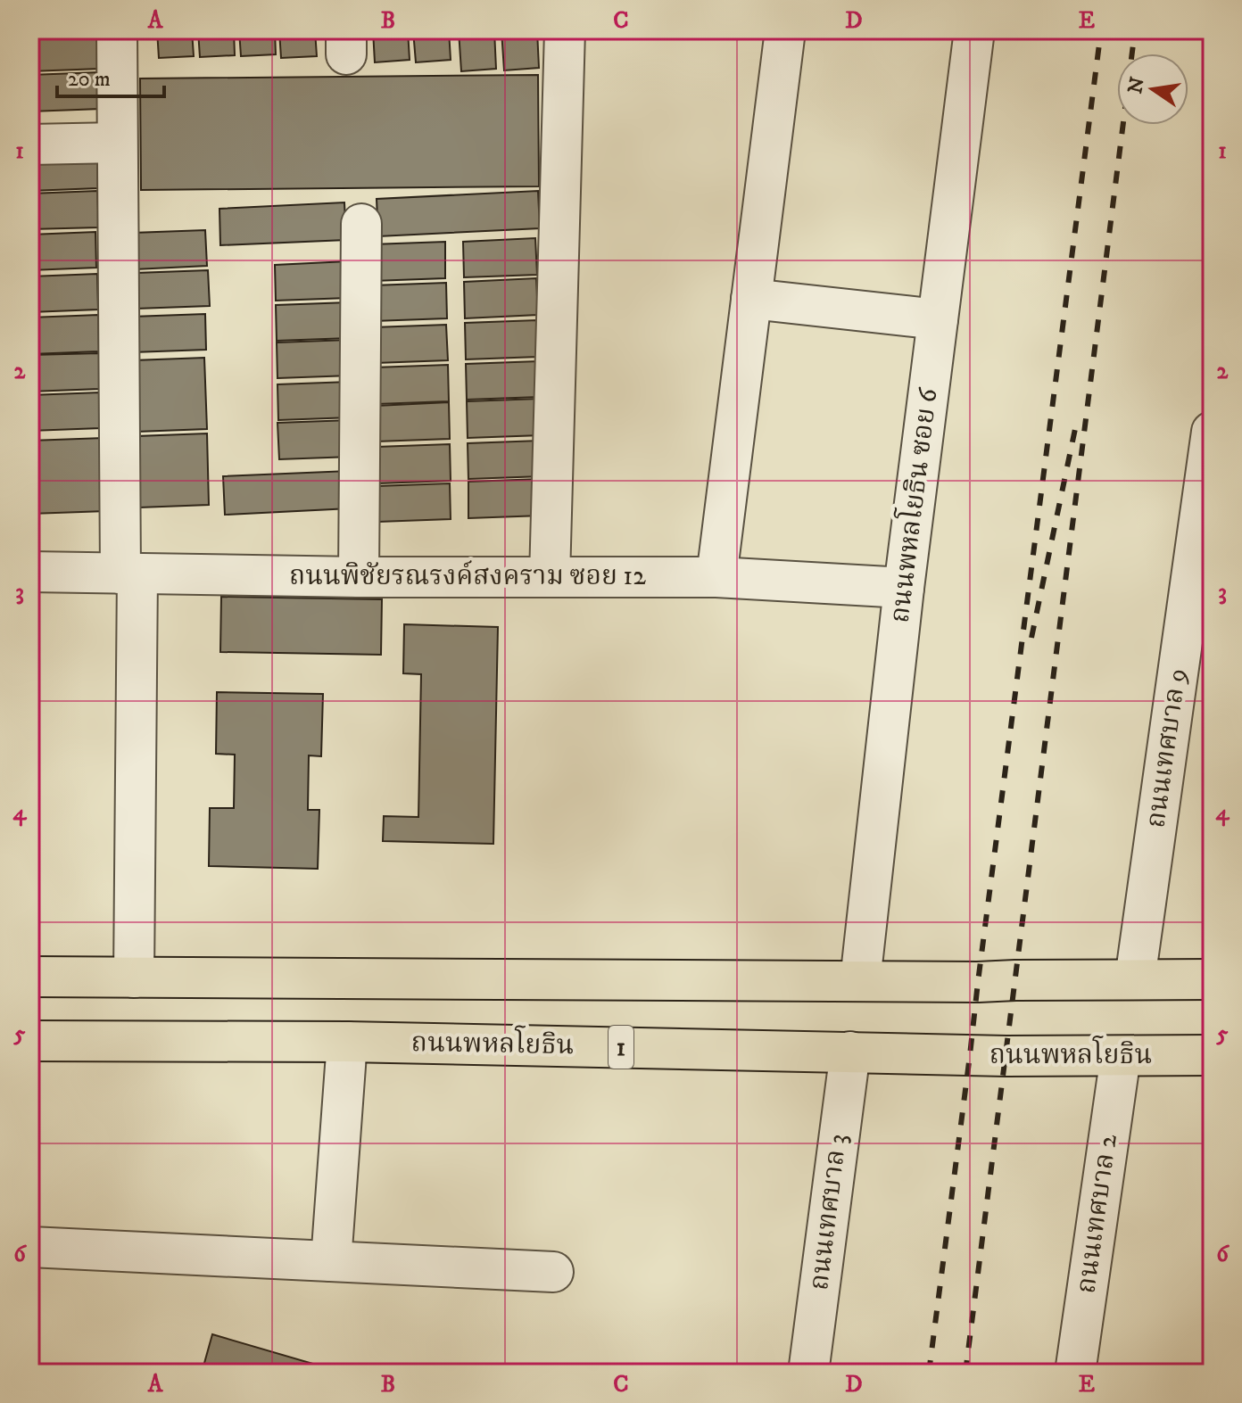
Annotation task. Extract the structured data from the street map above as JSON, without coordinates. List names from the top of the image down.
{
  "streets": {
    "main road": ["ถนนพหลโยธิน", "1"],
    "street": [
      "ถนนพหลโยธิน ซอย 6",
      "ถนนพิชัยรณรงค์สงคราม ซอย 12",
      "ถนนเทศบาล 9",
      "ถนนเทศบาล 3",
      "ถนนเทศบาล 2"
    ]
  },
  "crossings": [
    ["ถนนพหลโยธิน ซอย 6", "ถนนพิชัยรณรงค์สงคราม ซอย 12"],
    ["ถนนพหลโยธิน", "ถนนเทศบาล 3"],
    ["ถนนพหลโยธิน", "ถนนเทศบาล 2"]
  ],
  "scale_bar": "20 m",
  "north": "left",
  "grid": {
    "columns": [
      "A",
      "B",
      "C",
      "D",
      "E"
    ],
    "rows": [
      "1",
      "2",
      "3",
      "4",
      "5",
      "6"
    ]
  }
}
